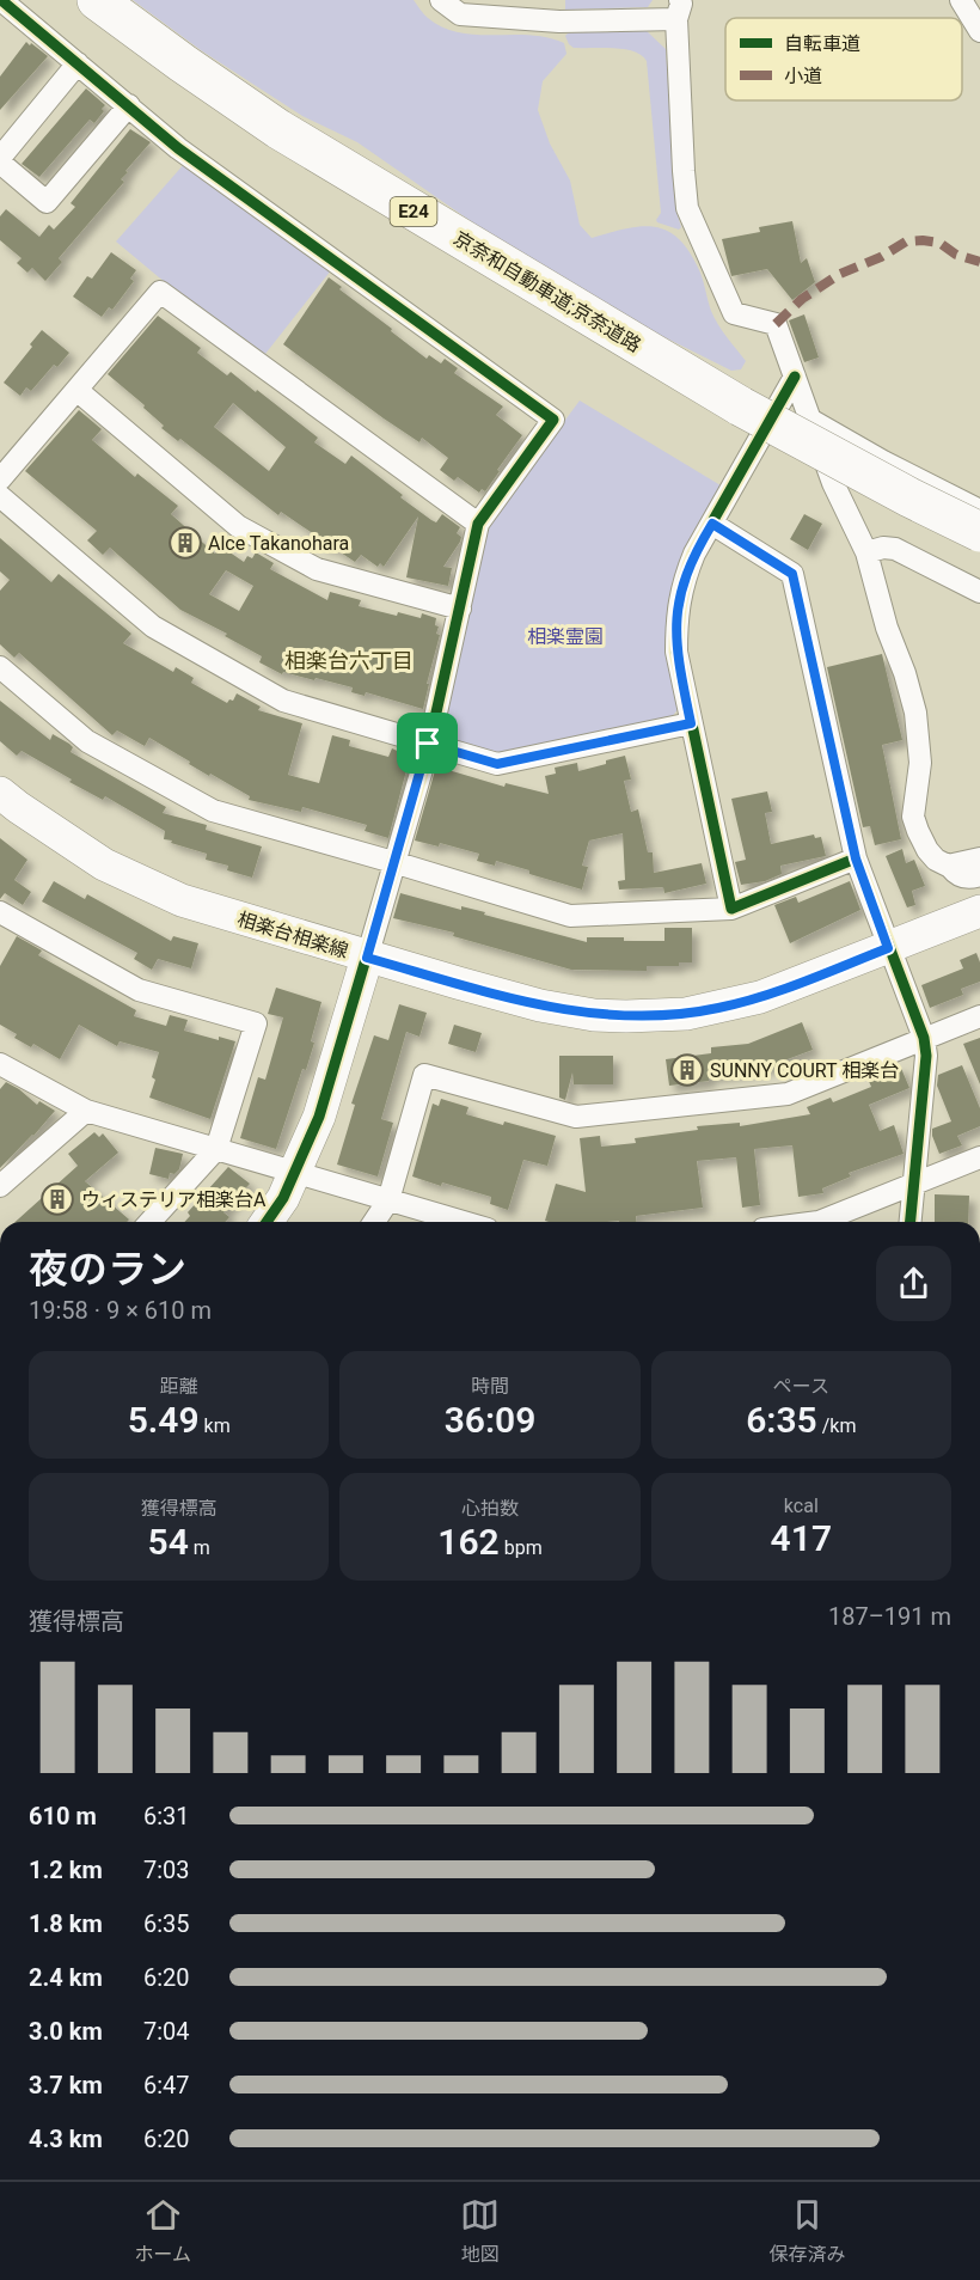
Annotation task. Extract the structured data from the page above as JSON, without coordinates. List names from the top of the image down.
{
  "streets": {
    "highway": ["E24", "京奈和自動車道;京奈道路"],
    "main road": ["相楽台相楽線"]
  },
  "districts": ["相楽台六丁目"],
  "parks": ["相楽霊園"],
  "places": {
    "building": ["Alce Takanohara", "SUNNY COURT 相楽台", "ウィステリア相楽台A"]
  },
  "legend": ["自転車道", "小道"],
  "page": {
    "heading": ["夜のラン", "19:58 · 9 × 610 m"],
    "stats": [
      ["距離", "5.49 km"],
      ["時間", "36:09"],
      ["ペース", "6:35 /km"],
      ["獲得標高", "54 m"],
      ["心拍数", "162 bpm"],
      ["kcal", "417"]
    ],
    "chart": ["獲得標高", "187–191 m"],
    "list": [
      {
        "name": "610 m",
        "note": "6:31"
      },
      {
        "name": "1.2 km",
        "note": "7:03"
      },
      {
        "name": "1.8 km",
        "note": "6:35"
      },
      {
        "name": "2.4 km",
        "note": "6:20"
      },
      {
        "name": "3.0 km",
        "note": "7:04"
      },
      {
        "name": "3.7 km",
        "note": "6:47"
      },
      {
        "name": "4.3 km",
        "note": "6:20"
      }
    ],
    "tabs": ["ホーム", "地図", "保存済み"]
  }
}
